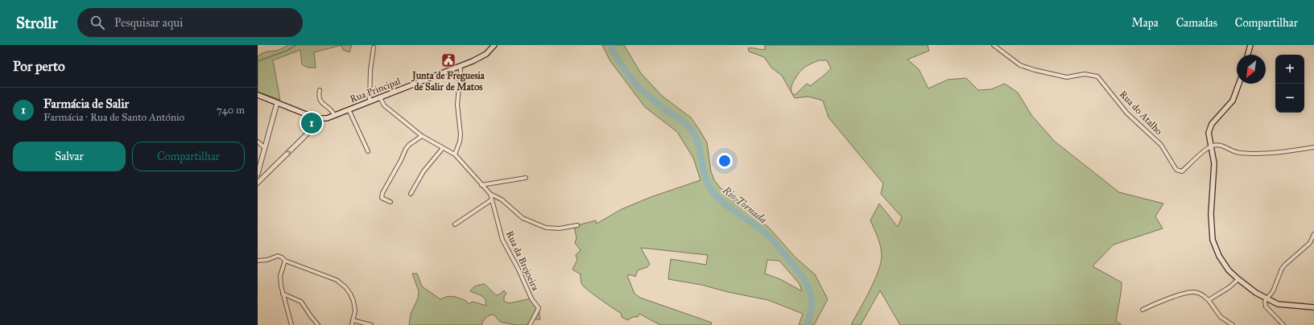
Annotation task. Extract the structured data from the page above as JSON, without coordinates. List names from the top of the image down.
{
  "streets": {
    "main road": ["Rua Principal"],
    "street": ["Rua do Atalho", "Rua da Brejoeira"]
  },
  "water": ["Rio Tornada"],
  "places": {
    "public building": ["Junta de Freguesia de Salir de Matos"]
  },
  "north": "bottom left",
  "page": {
    "header": "Strollr",
    "search": "Pesquisar aqui",
    "nav": ["Mapa", "Camadas", "Compartilhar"],
    "heading": "Por perto",
    "map_buttons": ["+", "−"],
    "list": [
      {
        "mark": "1",
        "name": "Farmácia de Salir",
        "note": "Farmácia · Rua de Santo António",
        "value": "740 m"
      }
    ],
    "pins": "1",
    "buttons": ["Salvar", "Compartilhar"]
  }
}
